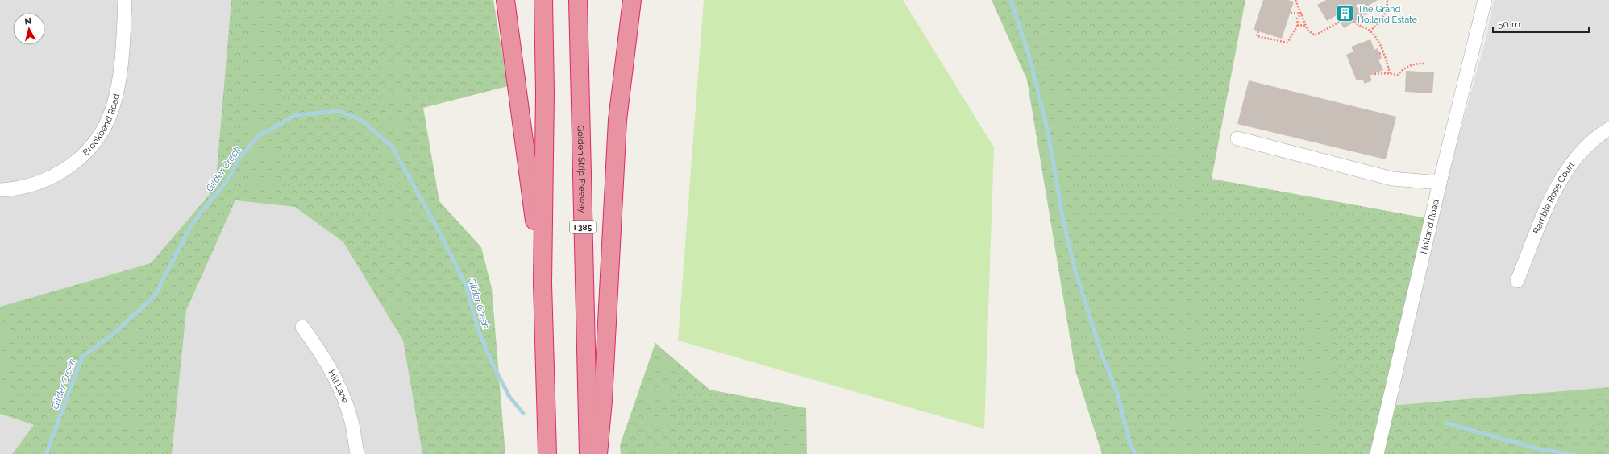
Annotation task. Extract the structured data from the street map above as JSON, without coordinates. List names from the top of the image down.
{
  "streets": {
    "highway": ["Golden Strip Freeway", "I 385"],
    "street": [
      "Brookbend Road",
      "Ramble Rose Court",
      "Holland Road",
      "Hill Lane"
    ]
  },
  "water": ["Gilder Creek"],
  "places": {
    "building": ["The Grand Holland Estate"]
  },
  "scale_bar": "50 m",
  "north": "top"
}
